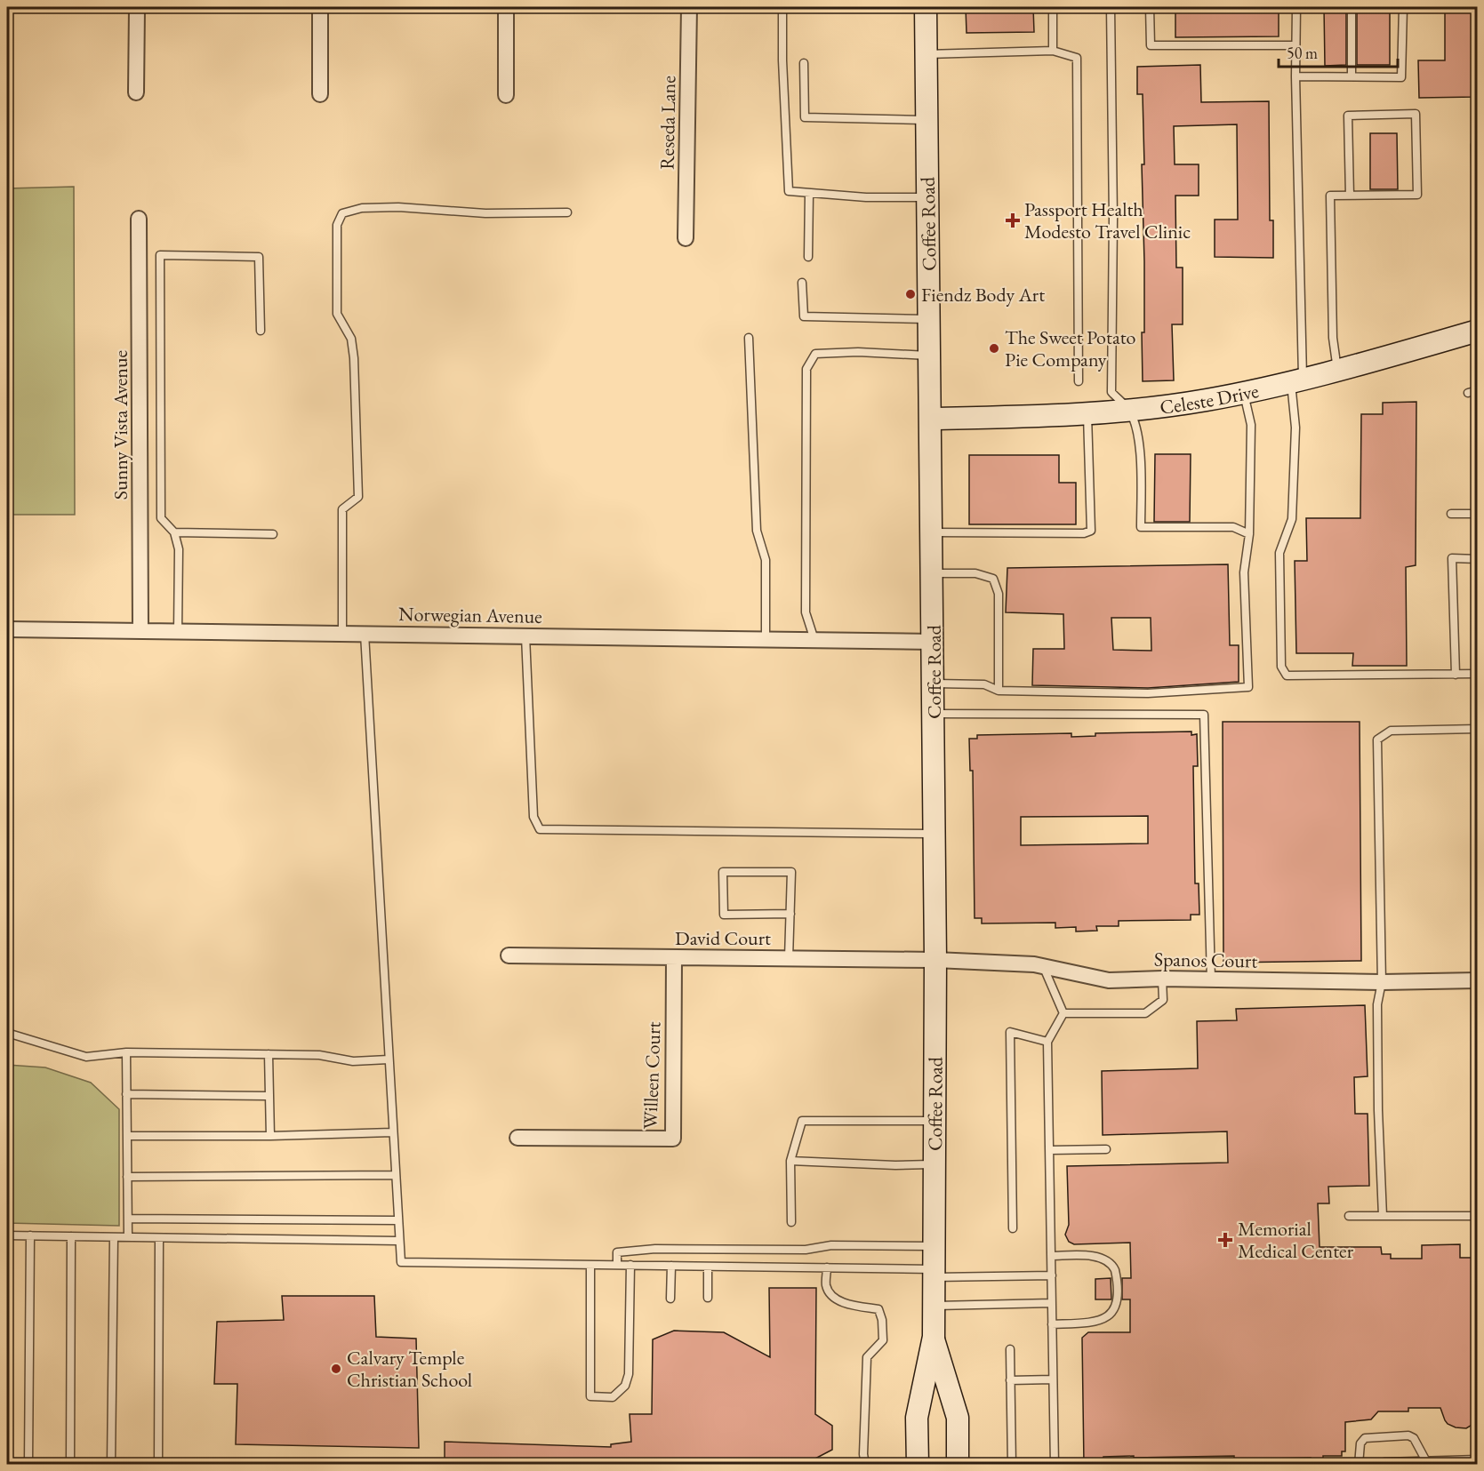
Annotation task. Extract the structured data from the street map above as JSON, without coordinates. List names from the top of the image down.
{
  "streets": {
    "main road": ["Coffee Road", "Celeste Drive"],
    "street": [
      "Reseda Lane",
      "Sunny Vista Avenue",
      "Norwegian Avenue",
      "David Court",
      "Spanos Court",
      "Willeen Court"
    ]
  },
  "crossings": [
    ["Coffee Road", "Celeste Drive"],
    ["Coffee Road", "Norwegian Avenue"],
    ["Coffee Road", "David Court"],
    ["Coffee Road", "Spanos Court"],
    ["Sunny Vista Avenue", "Norwegian Avenue"],
    ["David Court", "Spanos Court"],
    ["David Court", "Willeen Court"]
  ],
  "places": {
    "health": ["Passport Health Modesto Travel Clinic", "Memorial Medical Center"],
    "other": ["Fiendz Body Art", "The Sweet Potato Pie Company", "Calvary Temple Christian School"]
  },
  "scale_bar": "50 m"
}
